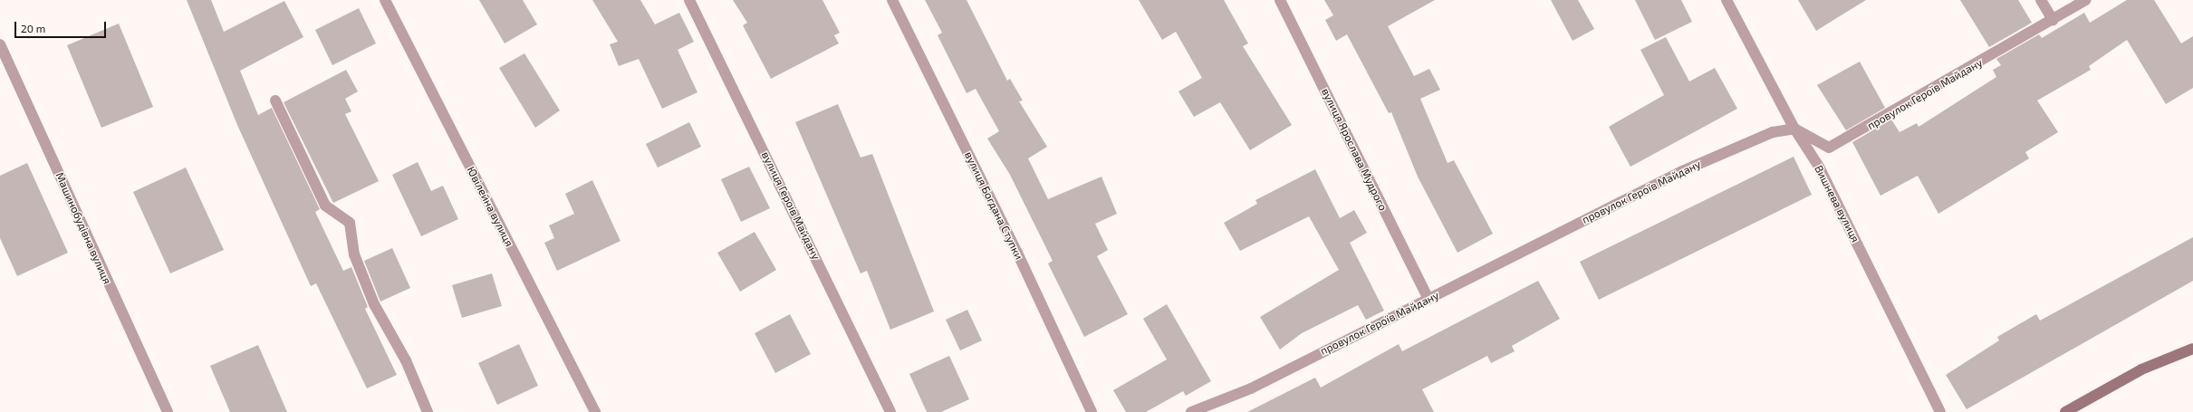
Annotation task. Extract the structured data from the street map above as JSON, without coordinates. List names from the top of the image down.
{
  "streets": {
    "street": [
      "провулок Героїв Майдану",
      "вулиця Ярослава Мудрого",
      "Вишнева вулиця",
      "вулиця Героїв Майдану",
      "вулиця Богдана Ступки",
      "Ювілейна вулиця",
      "Машинобудівна вулиця"
    ]
  },
  "crossings": [
    ["провулок Героїв Майдану", "вулиця Ярослава Мудрого"],
    ["провулок Героїв Майдану", "Вишнева вулиця"]
  ],
  "scale_bar": "20 m"
}
